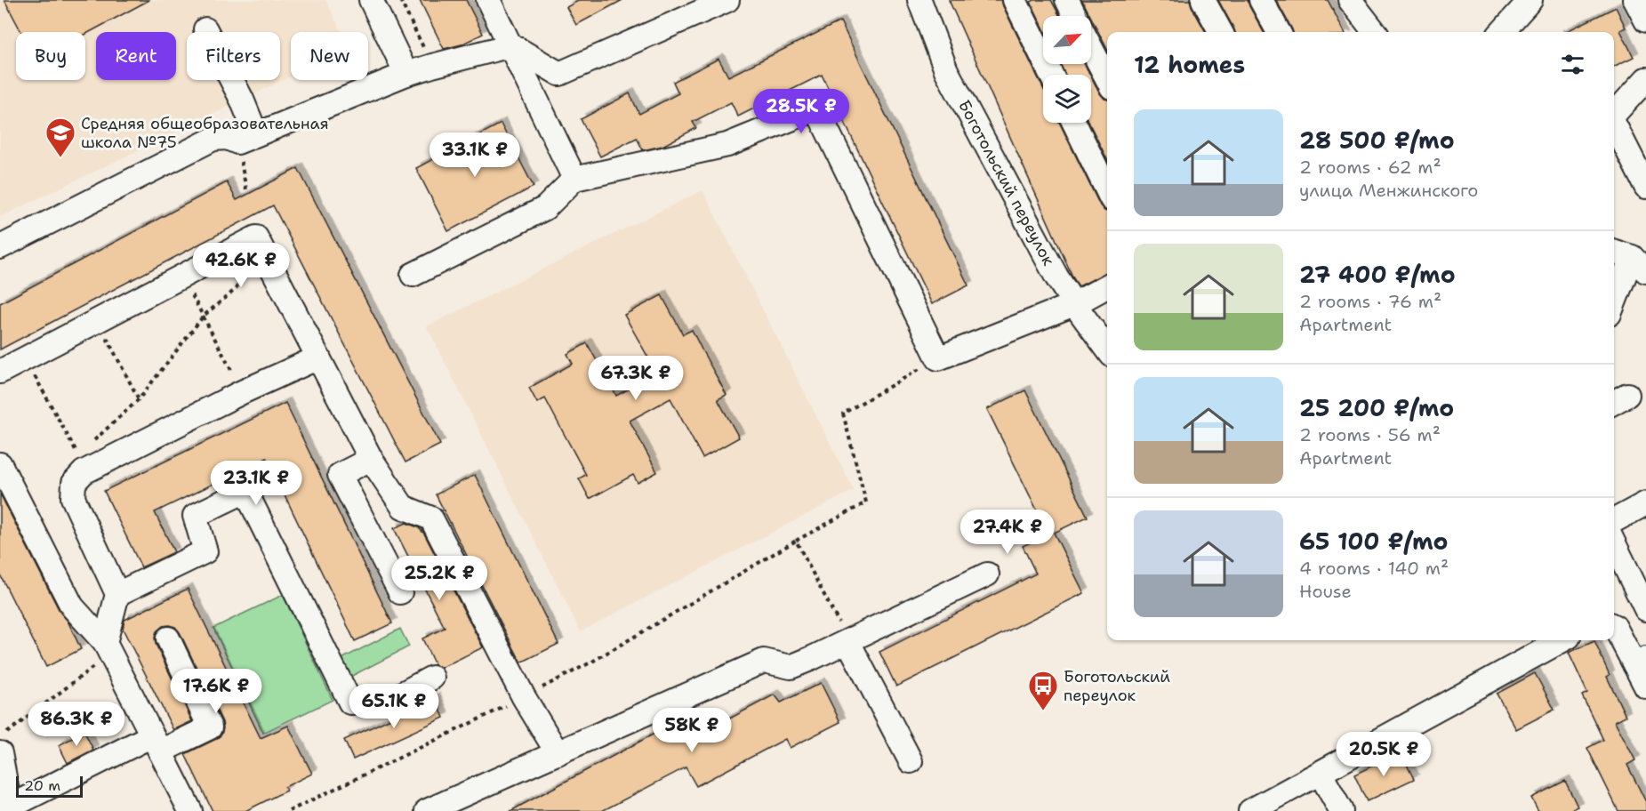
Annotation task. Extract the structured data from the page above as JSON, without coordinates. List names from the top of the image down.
{
  "streets": {
    "street": ["Боготольский переулок"]
  },
  "places": {
    "school or university": ["Средняя общеобразовательная школа №75"],
    "bus stop": ["Боготольский переулок"]
  },
  "scale_bar": "20 m",
  "north": "top right",
  "page": {
    "chip": [
      "Buy",
      "Rent",
      "Filters",
      "New"
    ],
    "heading": "12 homes",
    "price": [
      "28.5K ₽",
      "33.1K ₽",
      "42.6K ₽",
      "67.3K ₽",
      "23.1K ₽",
      "27.4K ₽",
      "25.2K ₽",
      "17.6K ₽",
      "65.1K ₽",
      "86.3K ₽",
      "58K ₽",
      "20.5K ₽"
    ],
    "list": [
      {
        "name": "28 500 ₽/mo",
        "note": "2 rooms · 62 m² · улица Менжинского"
      },
      {
        "name": "27 400 ₽/mo",
        "note": "2 rooms · 76 m² · Apartment"
      },
      {
        "name": "25 200 ₽/mo",
        "note": "2 rooms · 56 m² · Apartment"
      },
      {
        "name": "65 100 ₽/mo",
        "note": "4 rooms · 140 m² · House"
      }
    ],
    "scale": "20 m"
  }
}
